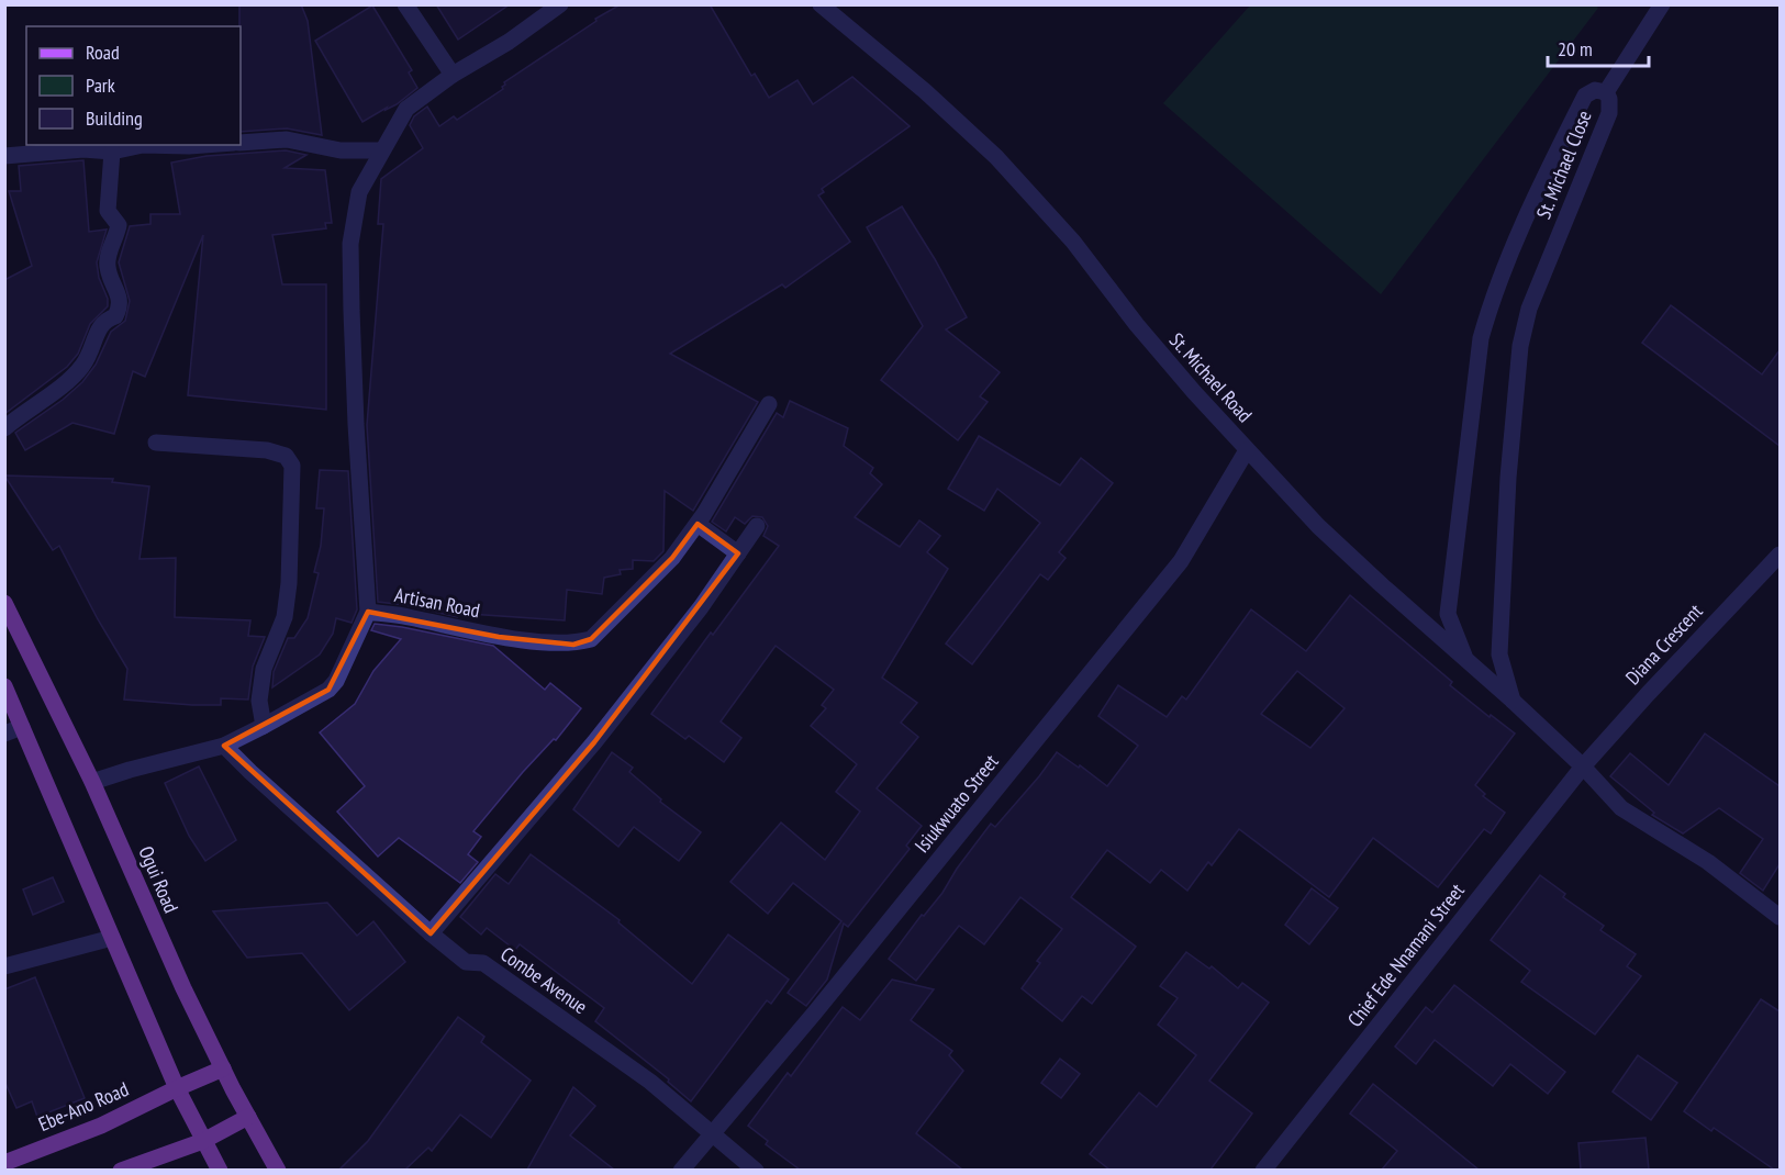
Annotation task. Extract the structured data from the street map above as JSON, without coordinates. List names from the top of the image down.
{
  "streets": {
    "main road": ["Ogui Road", "Ebe-Ano Road"],
    "street": [
      "St. Michael Close",
      "St. Michael Road",
      "Artisan Road",
      "Diana Crescent",
      "Isiukwuato Street",
      "Chief Ede Nnamani Street",
      "Combe Avenue"
    ]
  },
  "crossings": [
    ["St. Michael Close", "St. Michael Road"],
    ["St. Michael Road", "Diana Crescent"],
    ["St. Michael Road", "Isiukwuato Street"],
    ["St. Michael Road", "Chief Ede Nnamani Street"],
    ["Diana Crescent", "Chief Ede Nnamani Street"],
    ["Isiukwuato Street", "Combe Avenue"],
    ["Ogui Road", "Ebe-Ano Road"]
  ],
  "legend": ["Road", "Park", "Building"],
  "scale_bar": "20 m"
}
